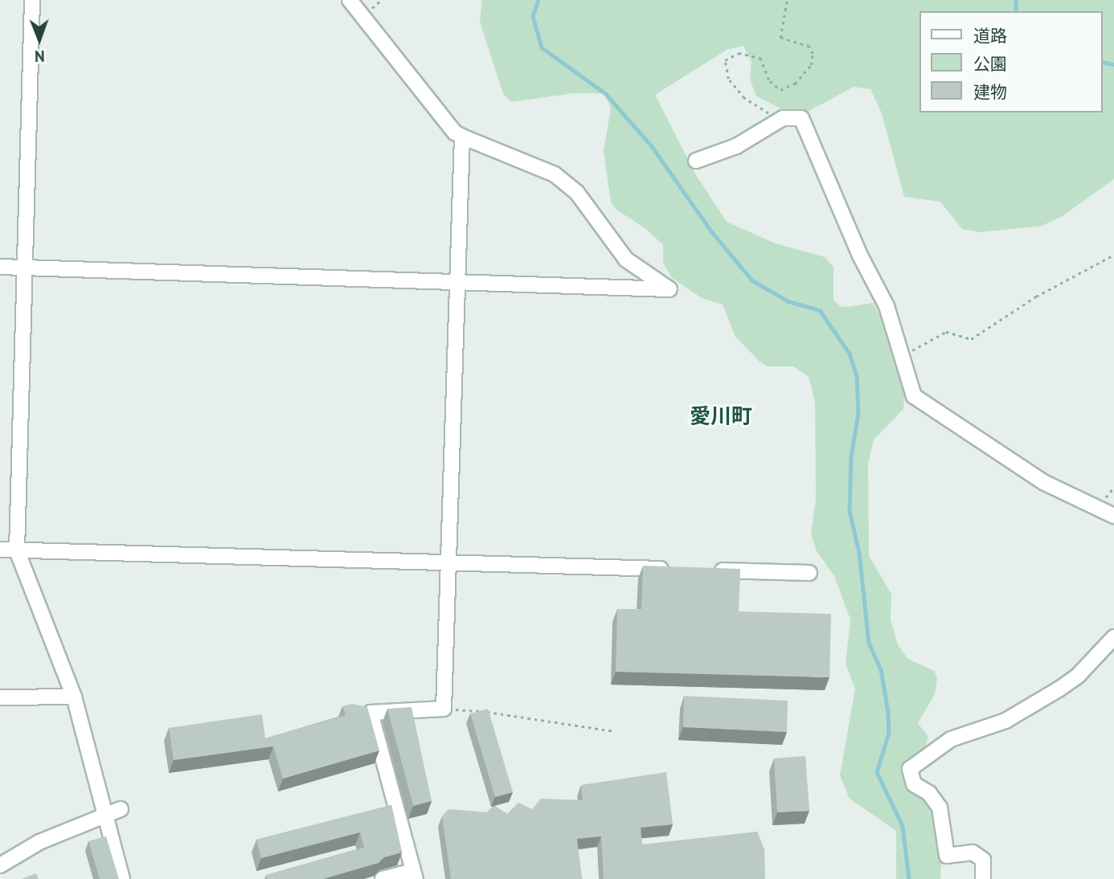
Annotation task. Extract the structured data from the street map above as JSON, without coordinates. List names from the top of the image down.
{
  "districts": ["愛川町"],
  "legend": ["道路", "公園", "建物"],
  "north": "bottom"
}
